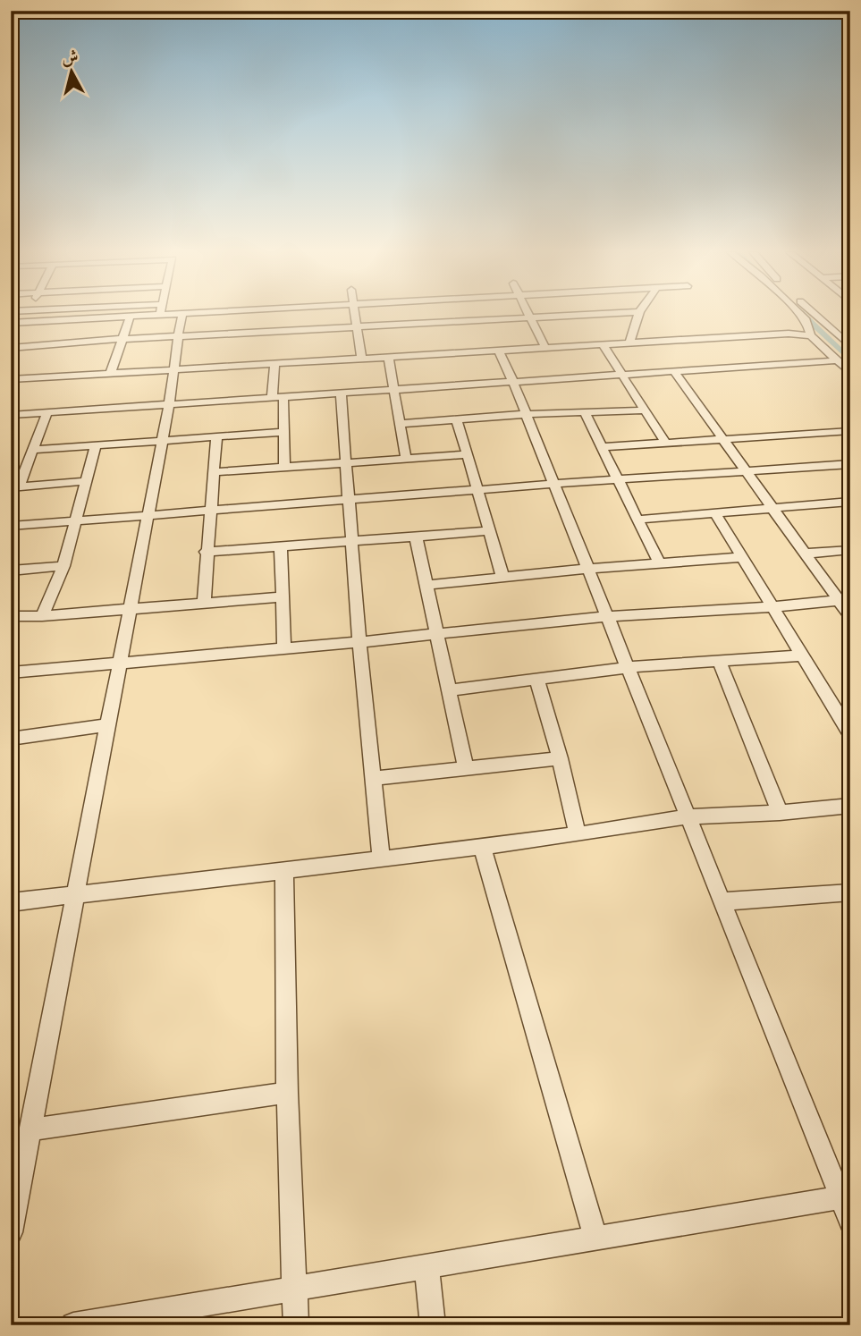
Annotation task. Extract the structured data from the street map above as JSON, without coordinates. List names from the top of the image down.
{
  "north": "top"
}
